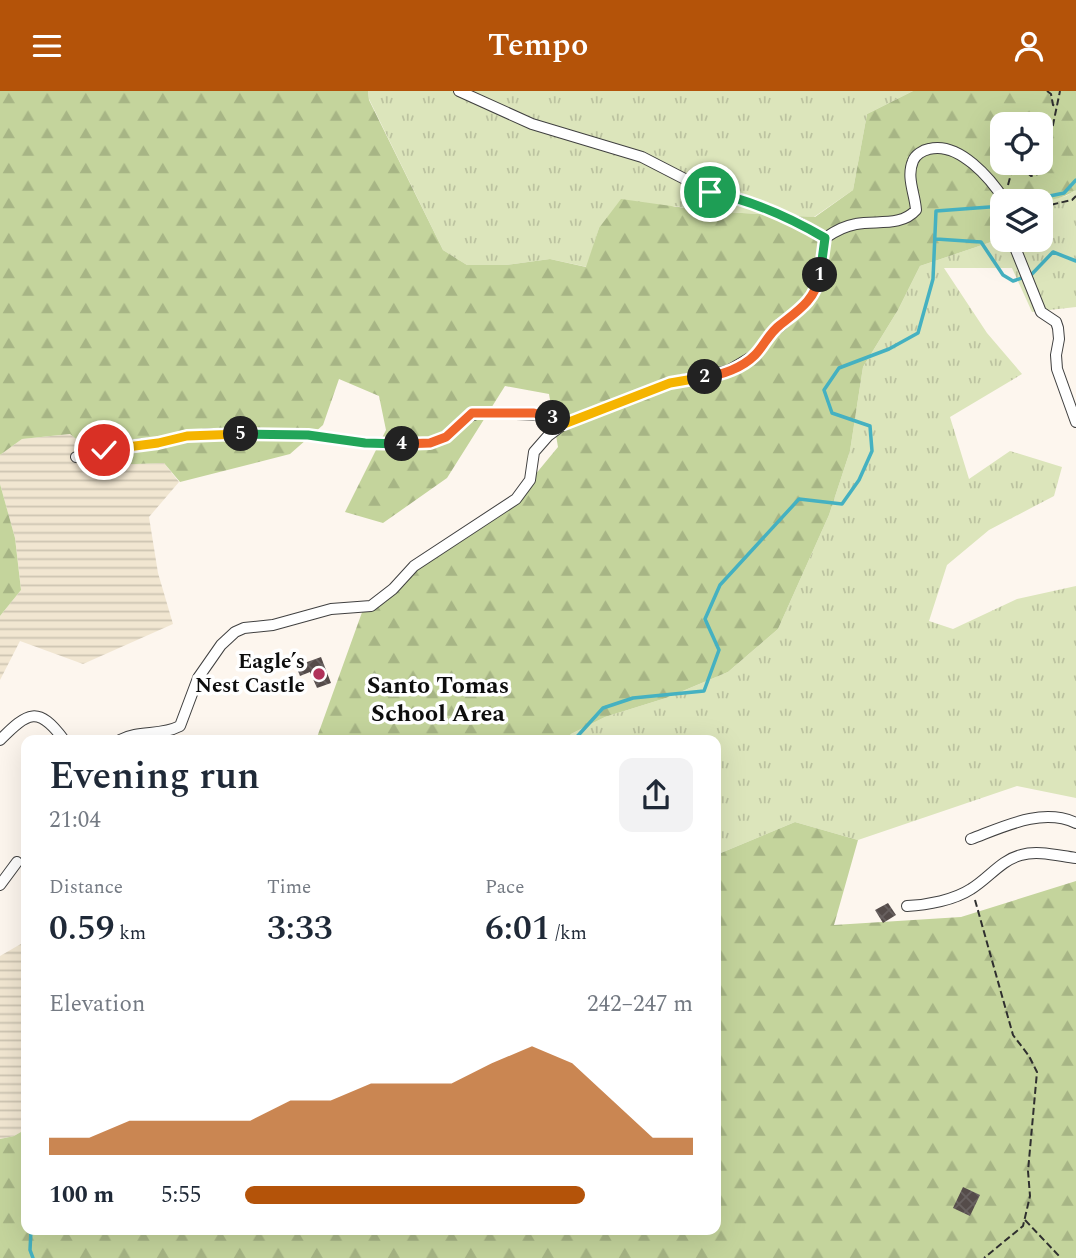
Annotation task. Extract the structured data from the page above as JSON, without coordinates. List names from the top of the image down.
{
  "districts": ["Santo Tomas School Area"],
  "places": ["Eagle’s Nest Castle"],
  "page": {
    "header": "Tempo",
    "pins": [
      "1",
      "2",
      "3",
      "5",
      "4"
    ],
    "heading": ["Evening run", "21:04"],
    "stats": [
      ["Distance", "0.59 km"],
      ["Time", "3:33"],
      ["Pace", "6:01 /km"]
    ],
    "chart": ["Elevation", "242–247 m"],
    "list": [
      {
        "name": "100 m",
        "note": "5:55"
      }
    ]
  }
}
